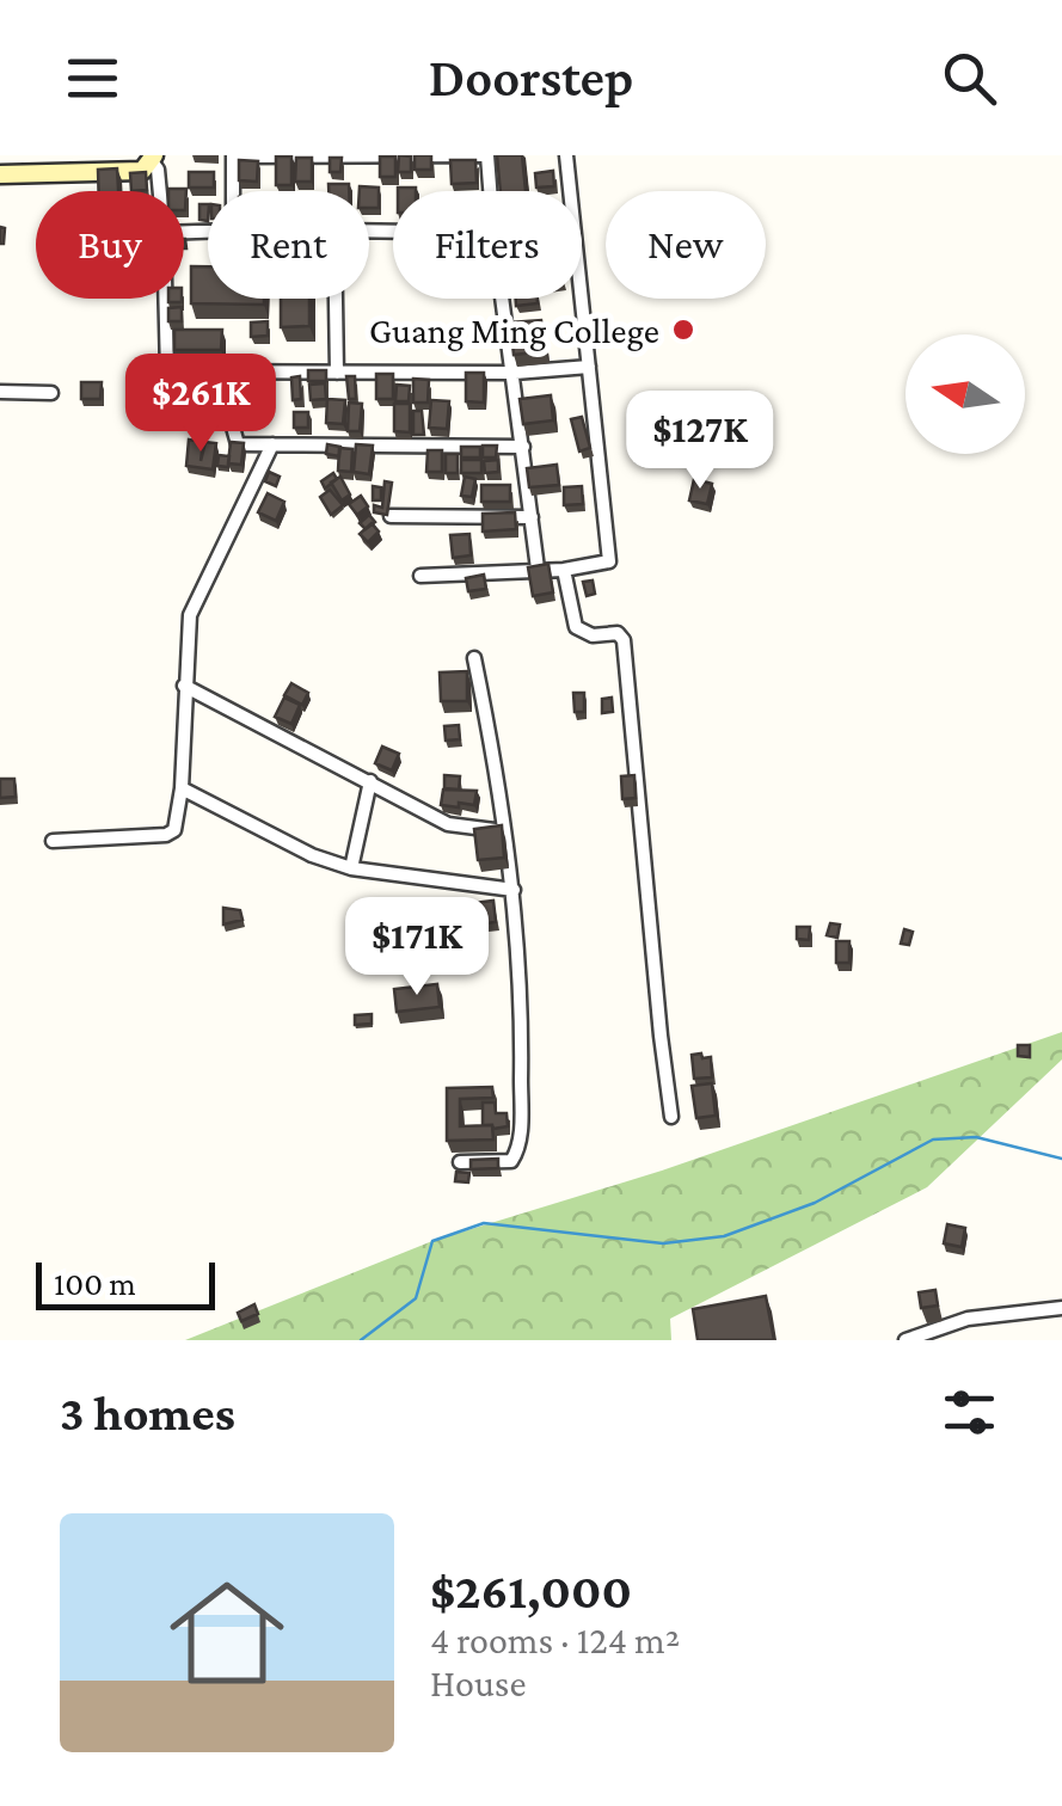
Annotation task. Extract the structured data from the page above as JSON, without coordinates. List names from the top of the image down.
{
  "places": ["Guang Ming College"],
  "scale_bar": "100 m",
  "north": "left",
  "page": {
    "header": "Doorstep",
    "chip": [
      "Buy",
      "Rent",
      "Filters",
      "New"
    ],
    "price": ["$261K", "$127K", "$171K"],
    "scale": "100 m",
    "heading": "3 homes",
    "list": [
      {
        "name": "$261,000",
        "note": "4 rooms · 124 m² · House"
      }
    ]
  }
}
